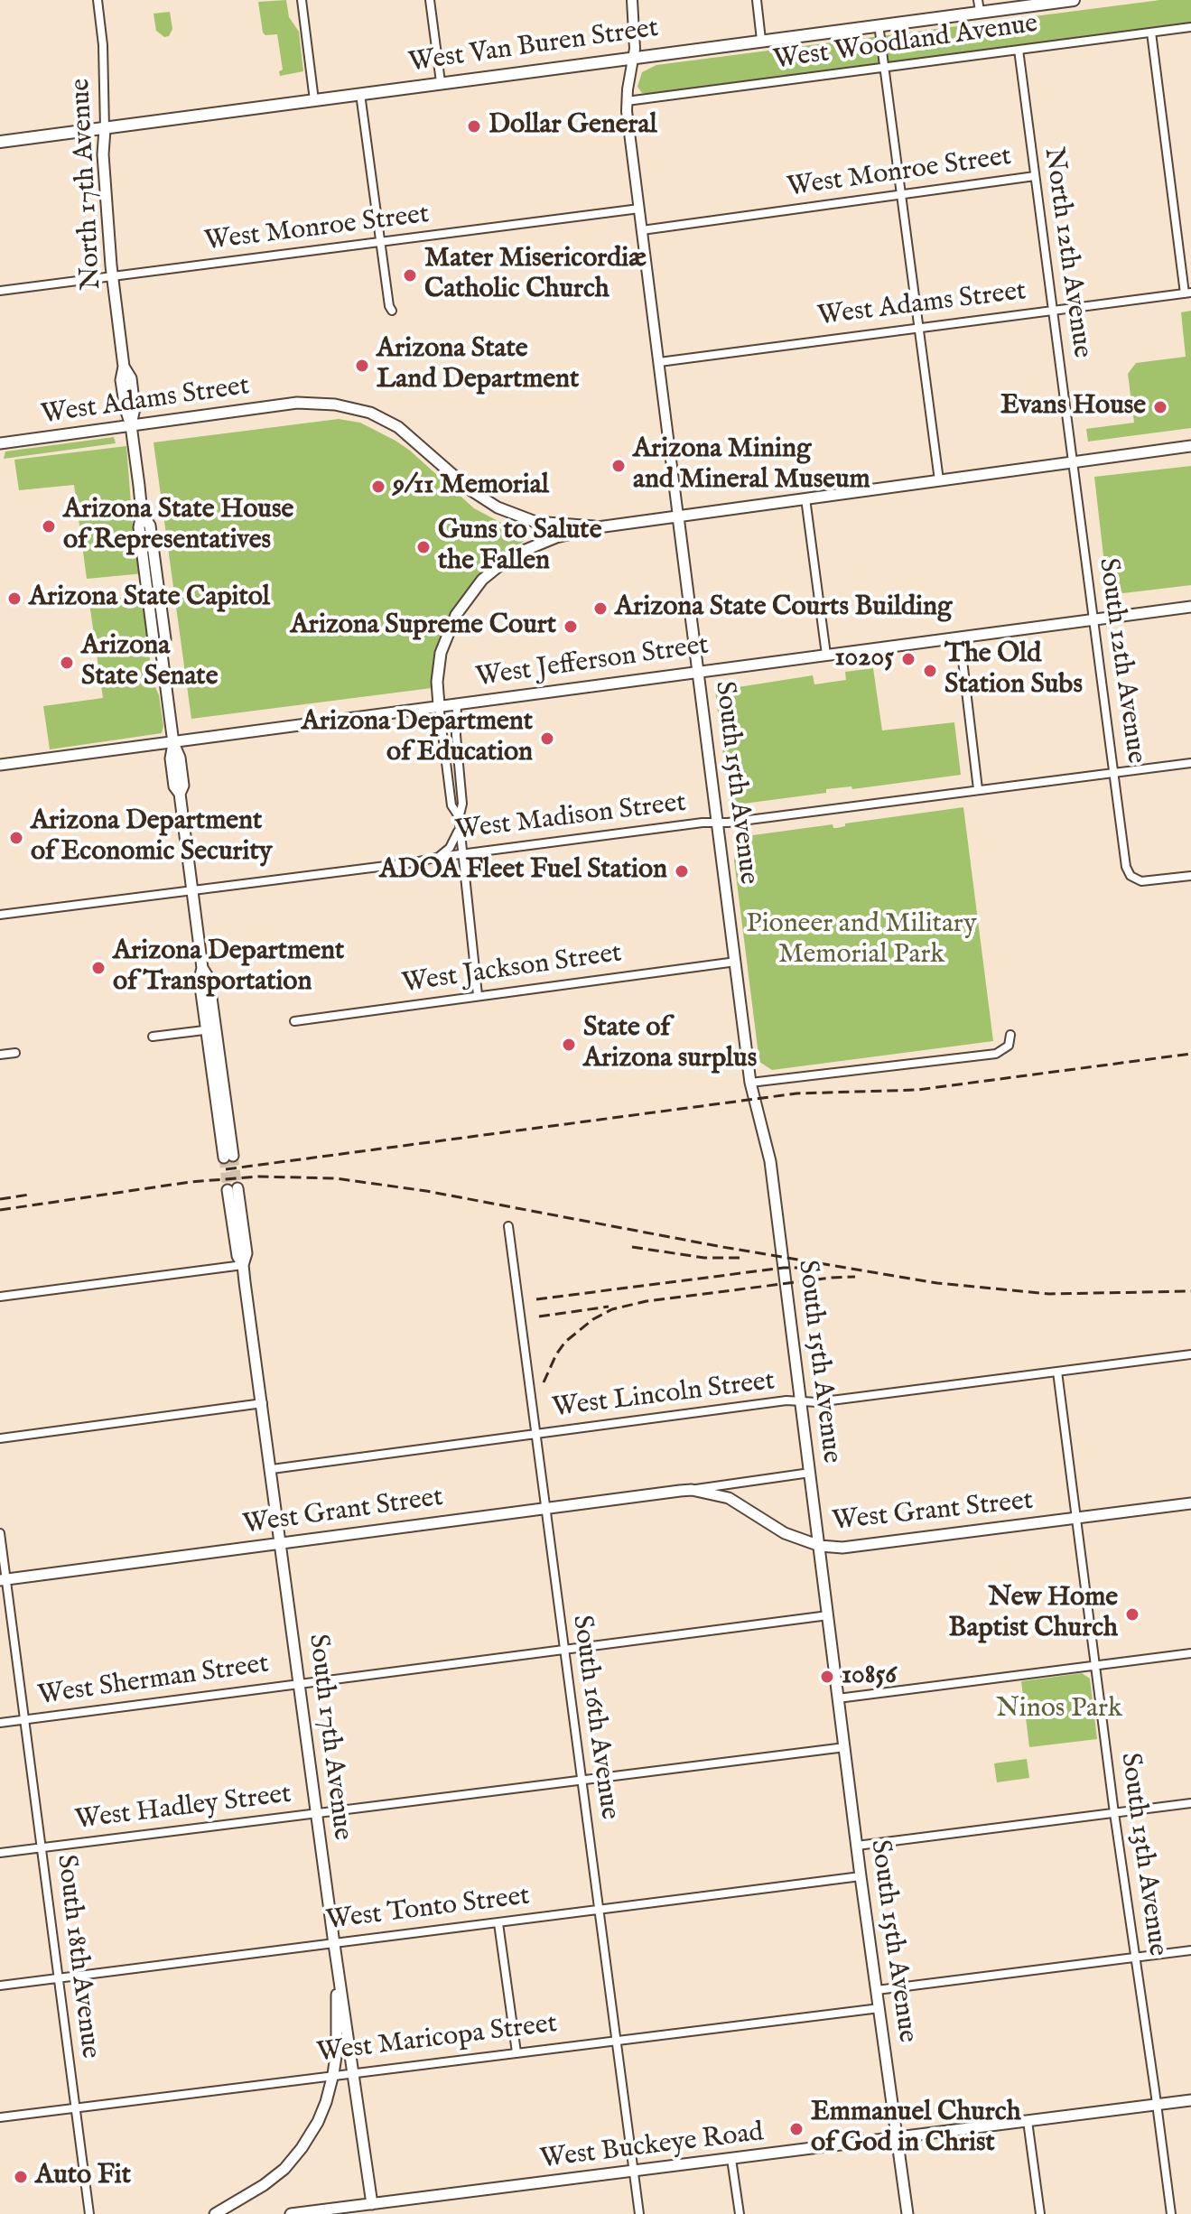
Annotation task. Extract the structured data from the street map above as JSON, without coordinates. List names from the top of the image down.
{
  "streets": {
    "main road": [
      "West Van Buren Street",
      "North 17th Avenue",
      "West Adams Street",
      "West Jefferson Street",
      "South 15th Avenue",
      "West Grant Street",
      "South 17th Avenue",
      "West Buckeye Road"
    ],
    "street": [
      "West Woodland Avenue",
      "West Monroe Street",
      "North 12th Avenue",
      "South 12th Avenue",
      "West Madison Street",
      "West Jackson Street",
      "West Lincoln Street",
      "West Sherman Street",
      "South 16th Avenue",
      "West Hadley Street",
      "South 13th Avenue",
      "West Tonto Street",
      "South 18th Avenue",
      "West Maricopa Street"
    ]
  },
  "crossings": [
    ["West Woodland Avenue", "North 12th Avenue"],
    ["West Van Buren Street", "North 17th Avenue"],
    ["West Monroe Street", "North 17th Avenue"],
    ["West Monroe Street", "North 12th Avenue"],
    ["North 17th Avenue", "West Adams Street"],
    ["North 17th Avenue", "West Jefferson Street"],
    ["North 12th Avenue", "West Adams Street"],
    ["North 12th Avenue", "South 12th Avenue"],
    ["South 12th Avenue", "West Jefferson Street"],
    ["South 12th Avenue", "West Madison Street"],
    ["West Jefferson Street", "South 15th Avenue"],
    ["South 15th Avenue", "West Madison Street"],
    ["South 15th Avenue", "West Jackson Street"],
    ["South 15th Avenue", "West Lincoln Street"],
    ["South 15th Avenue", "West Grant Street"],
    ["South 15th Avenue", "West Sherman Street"],
    ["South 15th Avenue", "West Hadley Street"],
    ["South 15th Avenue", "West Tonto Street"],
    ["South 15th Avenue", "West Maricopa Street"],
    ["South 15th Avenue", "West Buckeye Road"],
    ["West Lincoln Street", "South 16th Avenue"],
    ["West Lincoln Street", "South 17th Avenue"],
    ["West Lincoln Street", "South 13th Avenue"],
    ["West Grant Street", "South 16th Avenue"],
    ["West Grant Street", "South 17th Avenue"],
    ["West Grant Street", "South 13th Avenue"],
    ["West Grant Street", "South 18th Avenue"],
    ["West Sherman Street", "South 16th Avenue"],
    ["West Sherman Street", "South 17th Avenue"],
    ["West Sherman Street", "South 18th Avenue"],
    ["South 16th Avenue", "West Hadley Street"],
    ["South 16th Avenue", "West Tonto Street"],
    ["South 16th Avenue", "West Maricopa Street"],
    ["South 16th Avenue", "West Buckeye Road"],
    ["South 17th Avenue", "West Hadley Street"],
    ["South 17th Avenue", "West Tonto Street"],
    ["South 17th Avenue", "West Maricopa Street"],
    ["South 17th Avenue", "West Buckeye Road"],
    ["West Hadley Street", "South 18th Avenue"],
    ["South 13th Avenue", "West Buckeye Road"],
    ["West Tonto Street", "South 18th Avenue"],
    ["South 18th Avenue", "West Maricopa Street"]
  ],
  "parks": ["Pioneer and Military Memorial Park", "Ninos Park"],
  "places": [
    "Dollar General",
    "Mater Misericordiæ Catholic Church",
    "Arizona State Land Department",
    "Evans House",
    "Arizona Mining and Mineral Museum",
    "9/11 Memorial",
    "Arizona State House of Representatives",
    "Guns to Salute the Fallen",
    "Arizona State Capitol",
    "Arizona State Courts Building",
    "Arizona Supreme Court",
    "10205",
    "Arizona State Senate",
    "The Old Station Subs",
    "Arizona Department of Education",
    "Arizona Department of Economic Security",
    "ADOA Fleet Fuel Station",
    "Arizona Department of Transportation",
    "State of Arizona surplus",
    "New Home Baptist Church",
    "10856",
    "Emmanuel Church of God in Christ",
    "Auto Fit"
  ]
}
